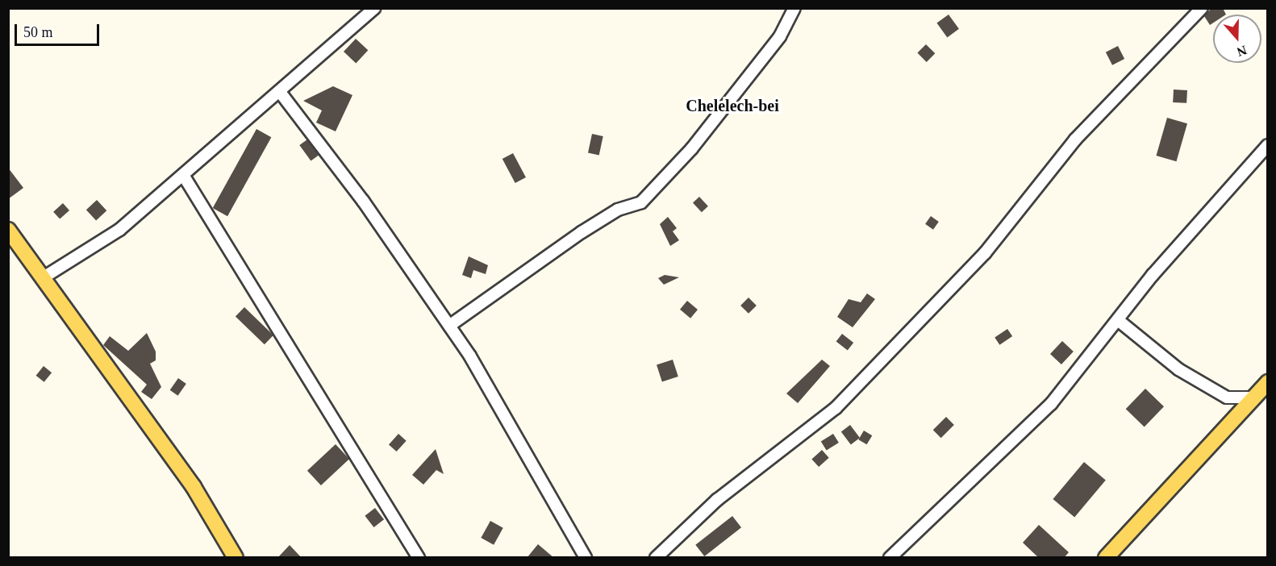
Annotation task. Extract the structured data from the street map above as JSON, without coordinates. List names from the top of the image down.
{
  "districts": ["Chelelech-bei"],
  "scale_bar": "50 m",
  "north": "bottom"
}
